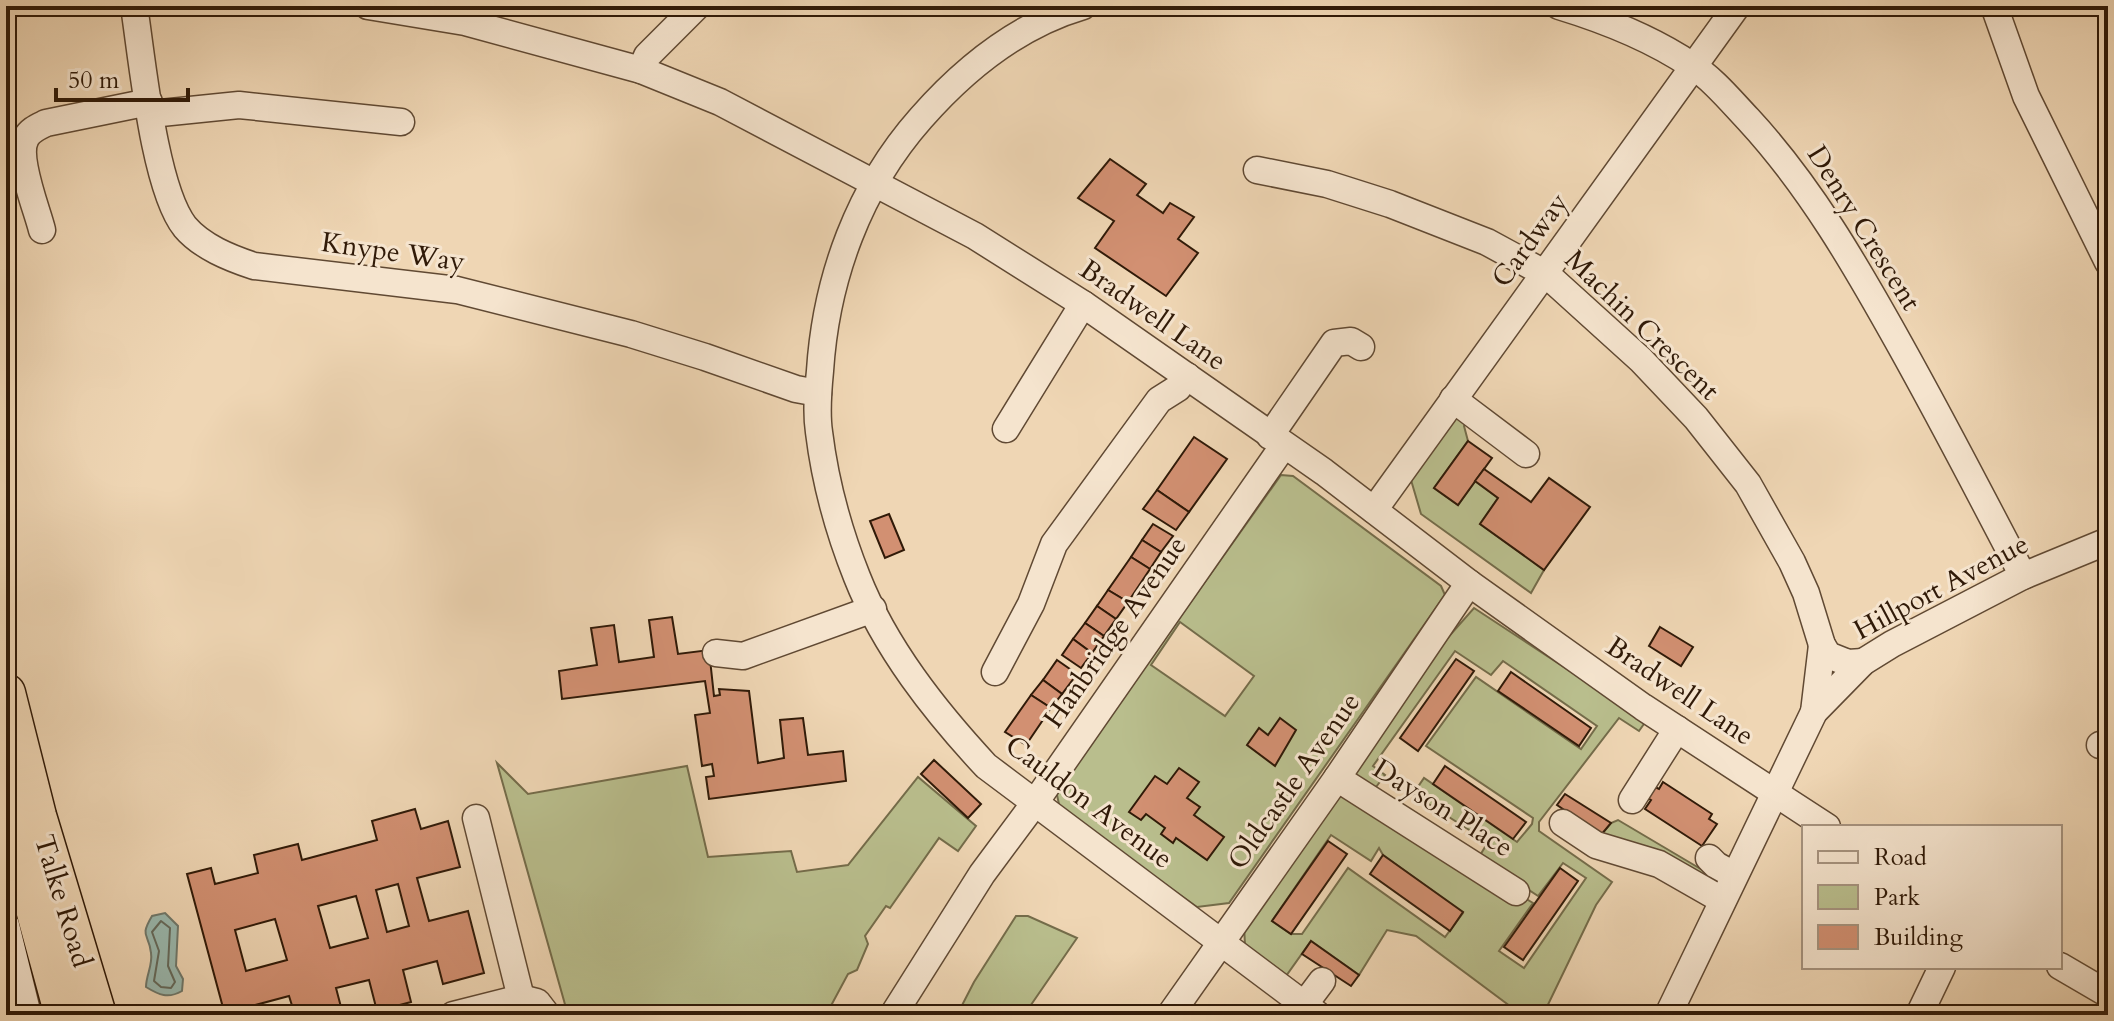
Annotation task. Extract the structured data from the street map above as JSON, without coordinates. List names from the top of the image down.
{
  "streets": {
    "highway": ["Talke Road"],
    "street": [
      "Denry Crescent",
      "Cardway",
      "Knype Way",
      "Bradwell Lane",
      "Machin Crescent",
      "Hillport Avenue",
      "Hanbridge Avenue",
      "Oldcastle Avenue",
      "Cauldon Avenue",
      "Dayson Place"
    ]
  },
  "crossings": [
    ["Denry Crescent", "Cardway"],
    ["Denry Crescent", "Hillport Avenue"],
    ["Cardway", "Bradwell Lane"],
    ["Cardway", "Machin Crescent"],
    ["Knype Way", "Cauldon Avenue"],
    ["Bradwell Lane", "Hillport Avenue"],
    ["Bradwell Lane", "Hanbridge Avenue"],
    ["Bradwell Lane", "Oldcastle Avenue"],
    ["Bradwell Lane", "Cauldon Avenue"],
    ["Machin Crescent", "Hillport Avenue"],
    ["Hanbridge Avenue", "Cauldon Avenue"],
    ["Oldcastle Avenue", "Cauldon Avenue"],
    ["Oldcastle Avenue", "Dayson Place"]
  ],
  "legend": ["Road", "Park", "Building"],
  "scale_bar": "50 m"
}
